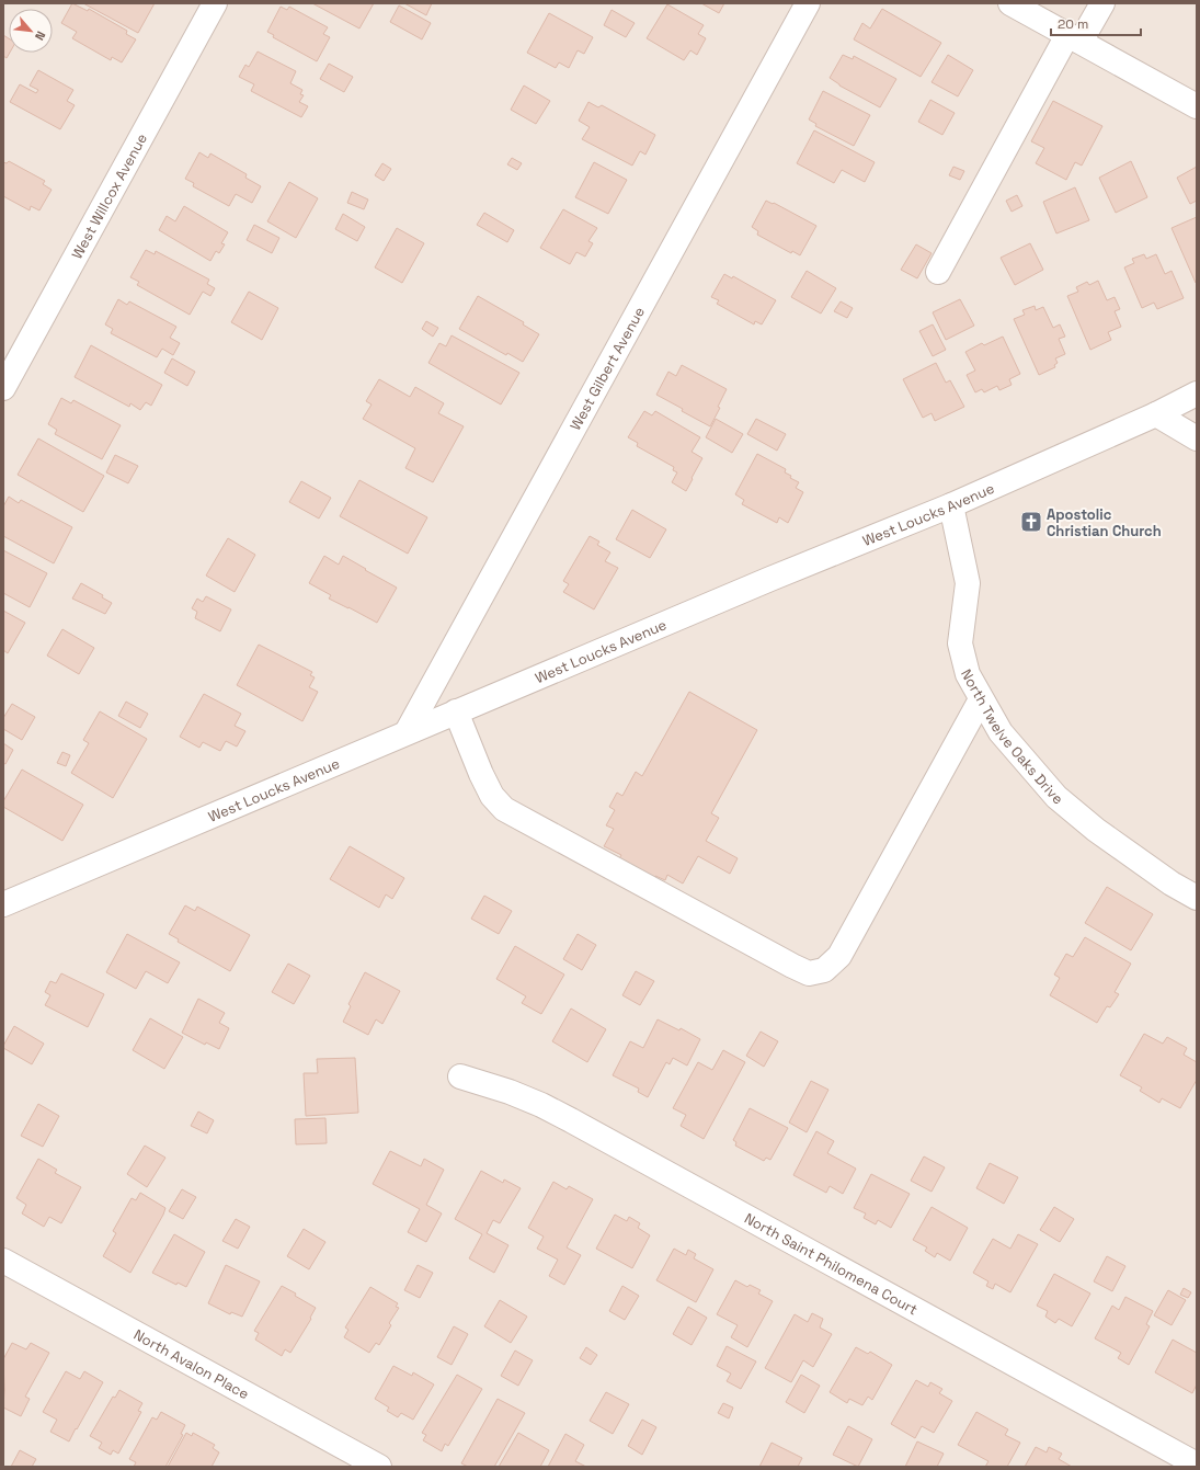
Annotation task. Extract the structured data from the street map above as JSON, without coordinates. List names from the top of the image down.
{
  "streets": {
    "street": [
      "West Willcox Avenue",
      "West Gilbert Avenue",
      "West Loucks Avenue",
      "North Twelve Oaks Drive",
      "North Saint Philomena Court",
      "North Avalon Place"
    ]
  },
  "crossings": [
    ["West Gilbert Avenue", "West Loucks Avenue"],
    ["West Loucks Avenue", "North Twelve Oaks Drive"]
  ],
  "places": {
    "church": ["Apostolic Christian Church"]
  },
  "scale_bar": "20 m",
  "north": "bottom right"
}
